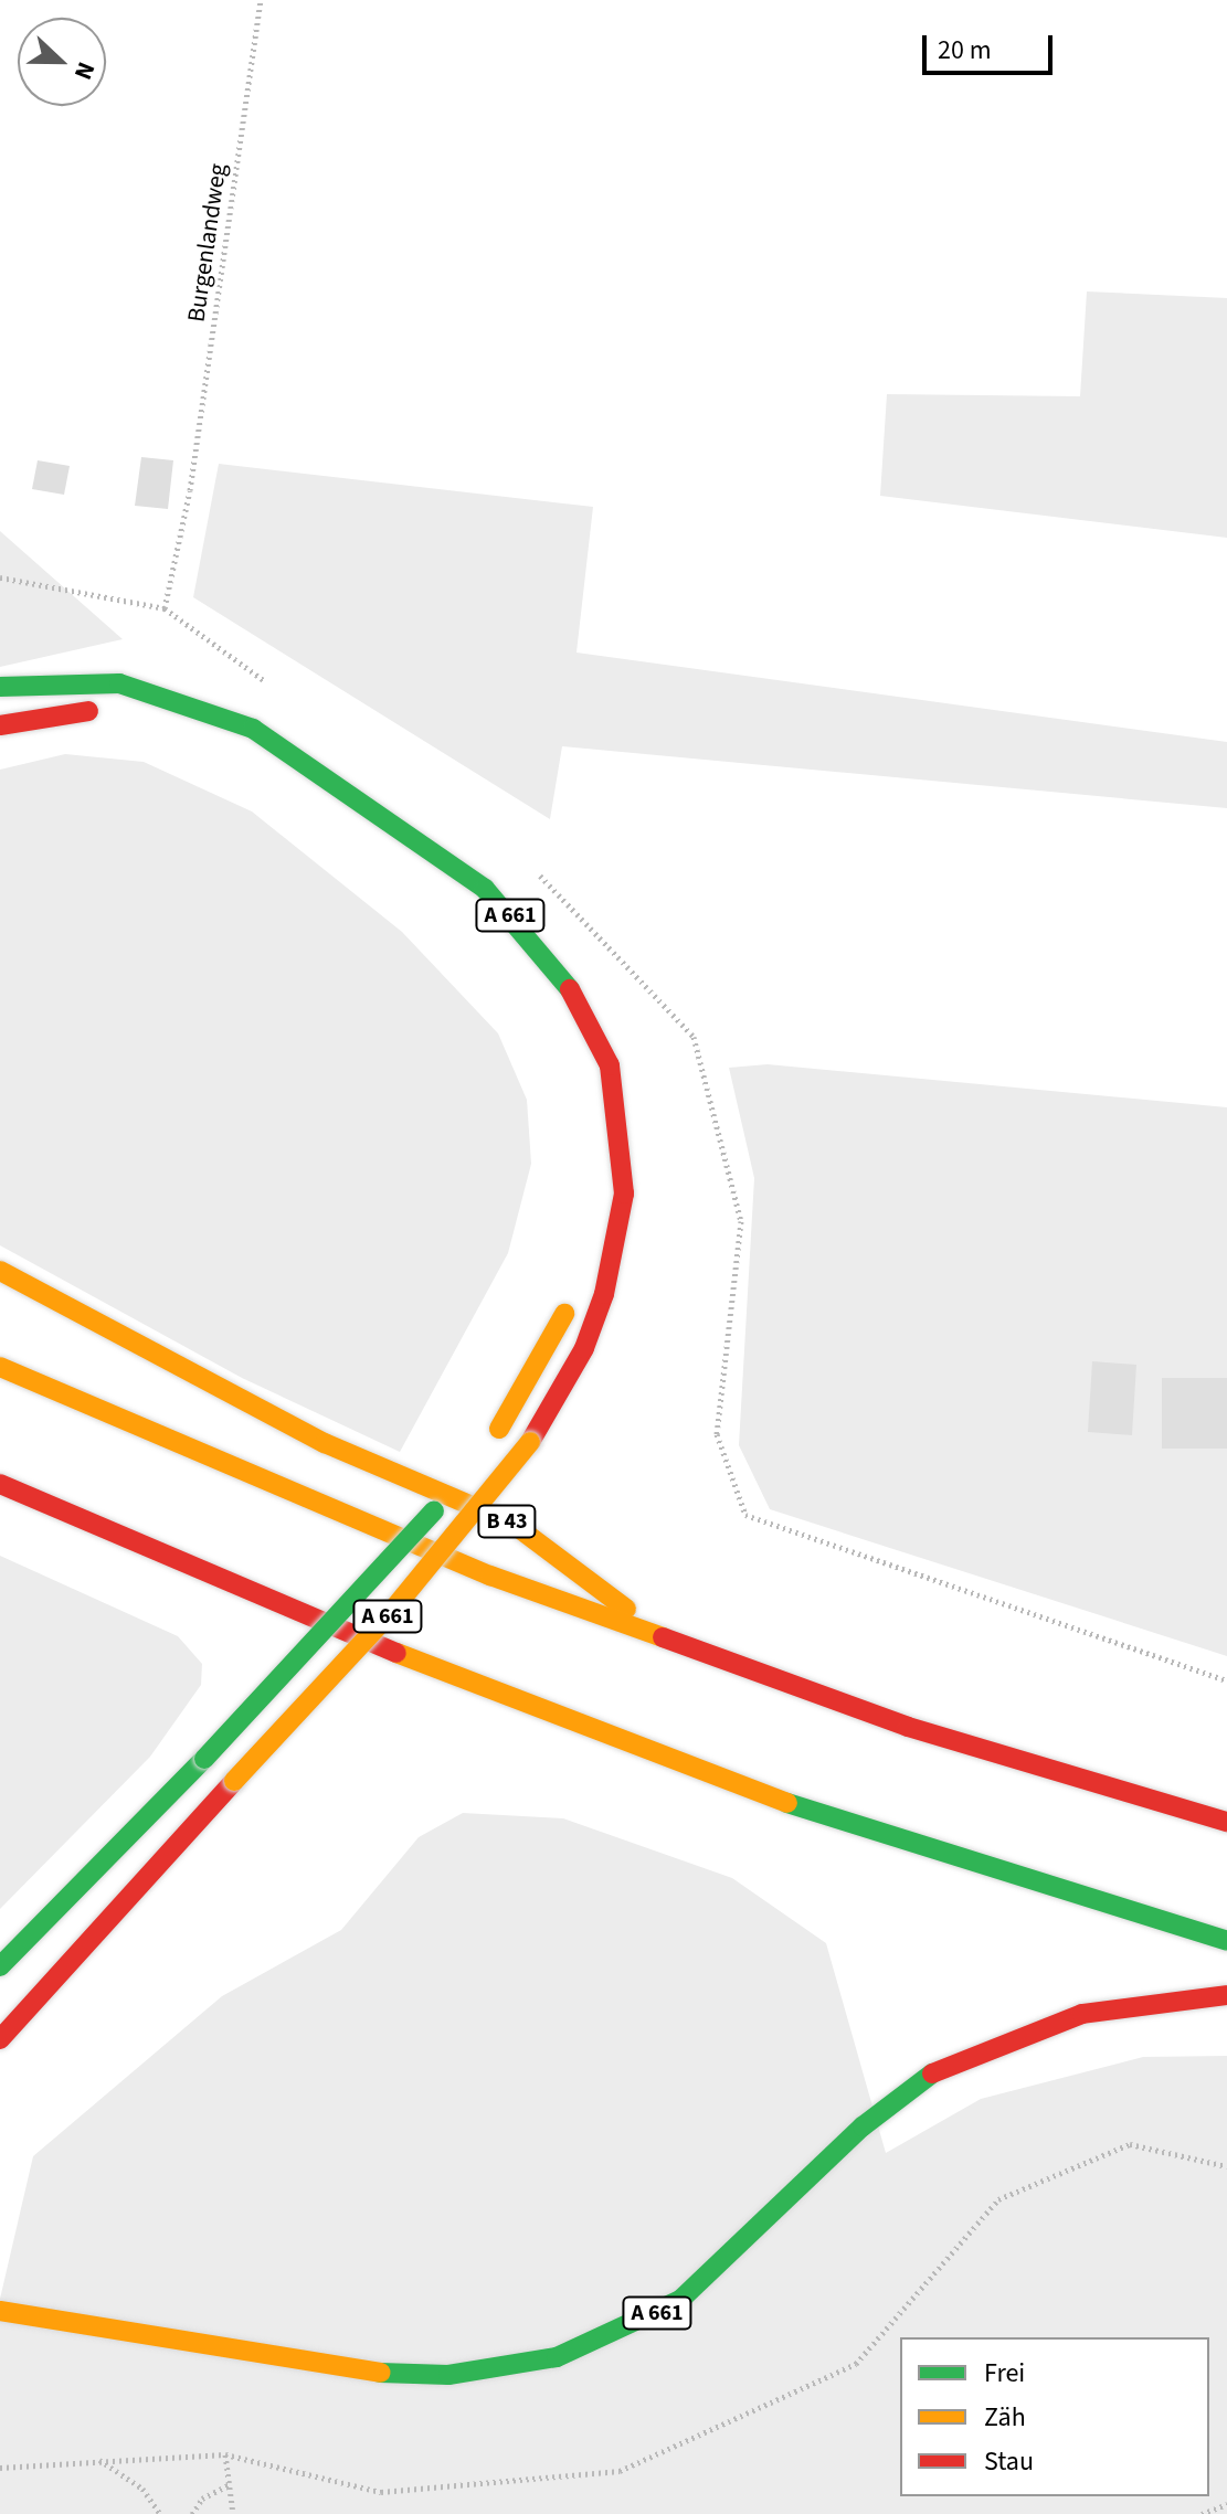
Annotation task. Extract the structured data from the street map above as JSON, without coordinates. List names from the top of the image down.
{
  "streets": {
    "highway": ["A 661", "B 43"],
    "path": ["Burgenlandweg"]
  },
  "legend": ["Frei", "Zäh", "Stau"],
  "scale_bar": "20 m",
  "north": "right"
}
